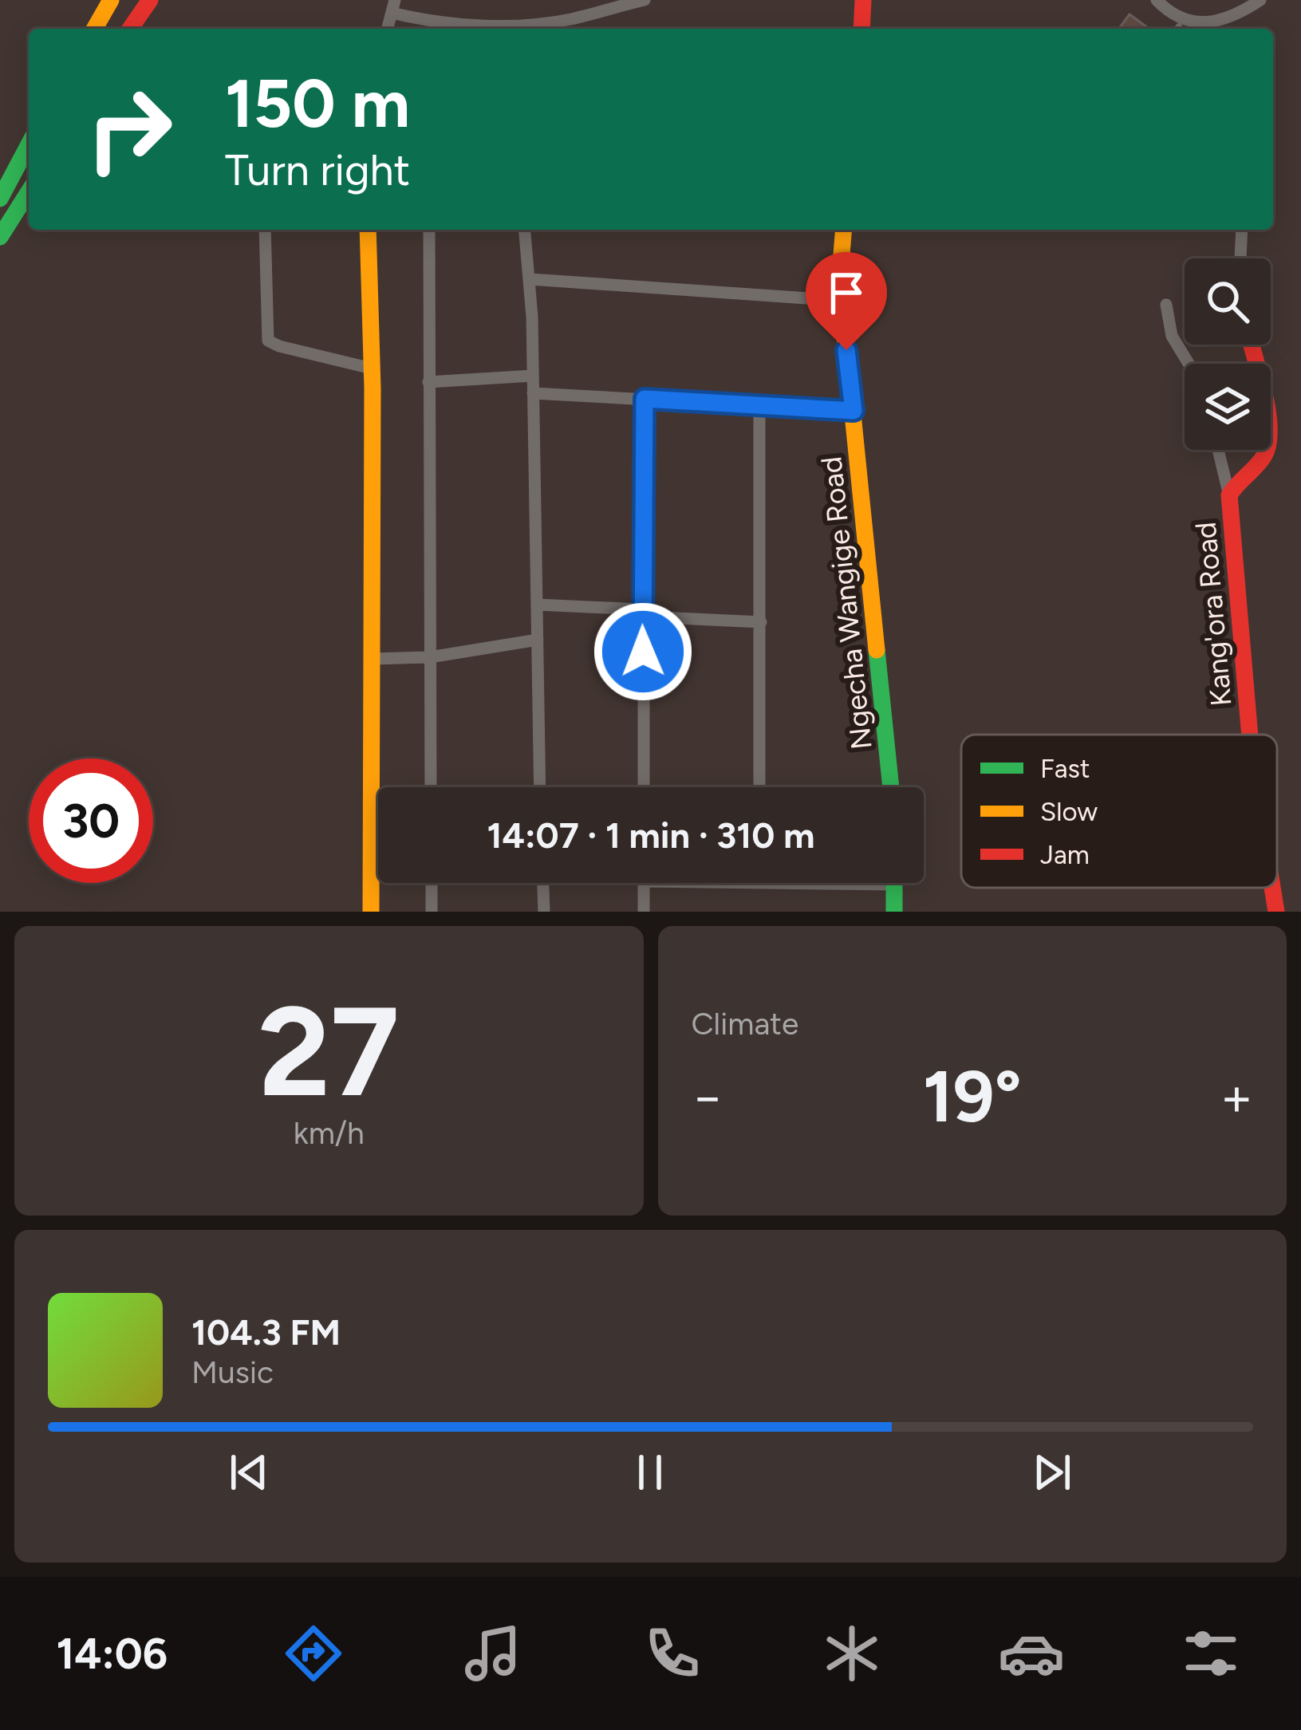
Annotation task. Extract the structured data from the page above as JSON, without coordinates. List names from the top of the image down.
{
  "streets": {
    "street": ["Ngecha Wangige Road", "Kang'ora Road"]
  },
  "legend": ["Fast", "Slow", "Jam"],
  "page": {
    "turn": ["150 m", "Turn right"],
    "limit": "30",
    "trip": "14:07 · 1 min · 310 m",
    "tile": [
      ["27", "km/h"],
      "Climate"
    ],
    "heat": ["−", "19°", "+"],
    "song": ["104.3 FM", "Music"],
    "tabs": "14:06"
  }
}
